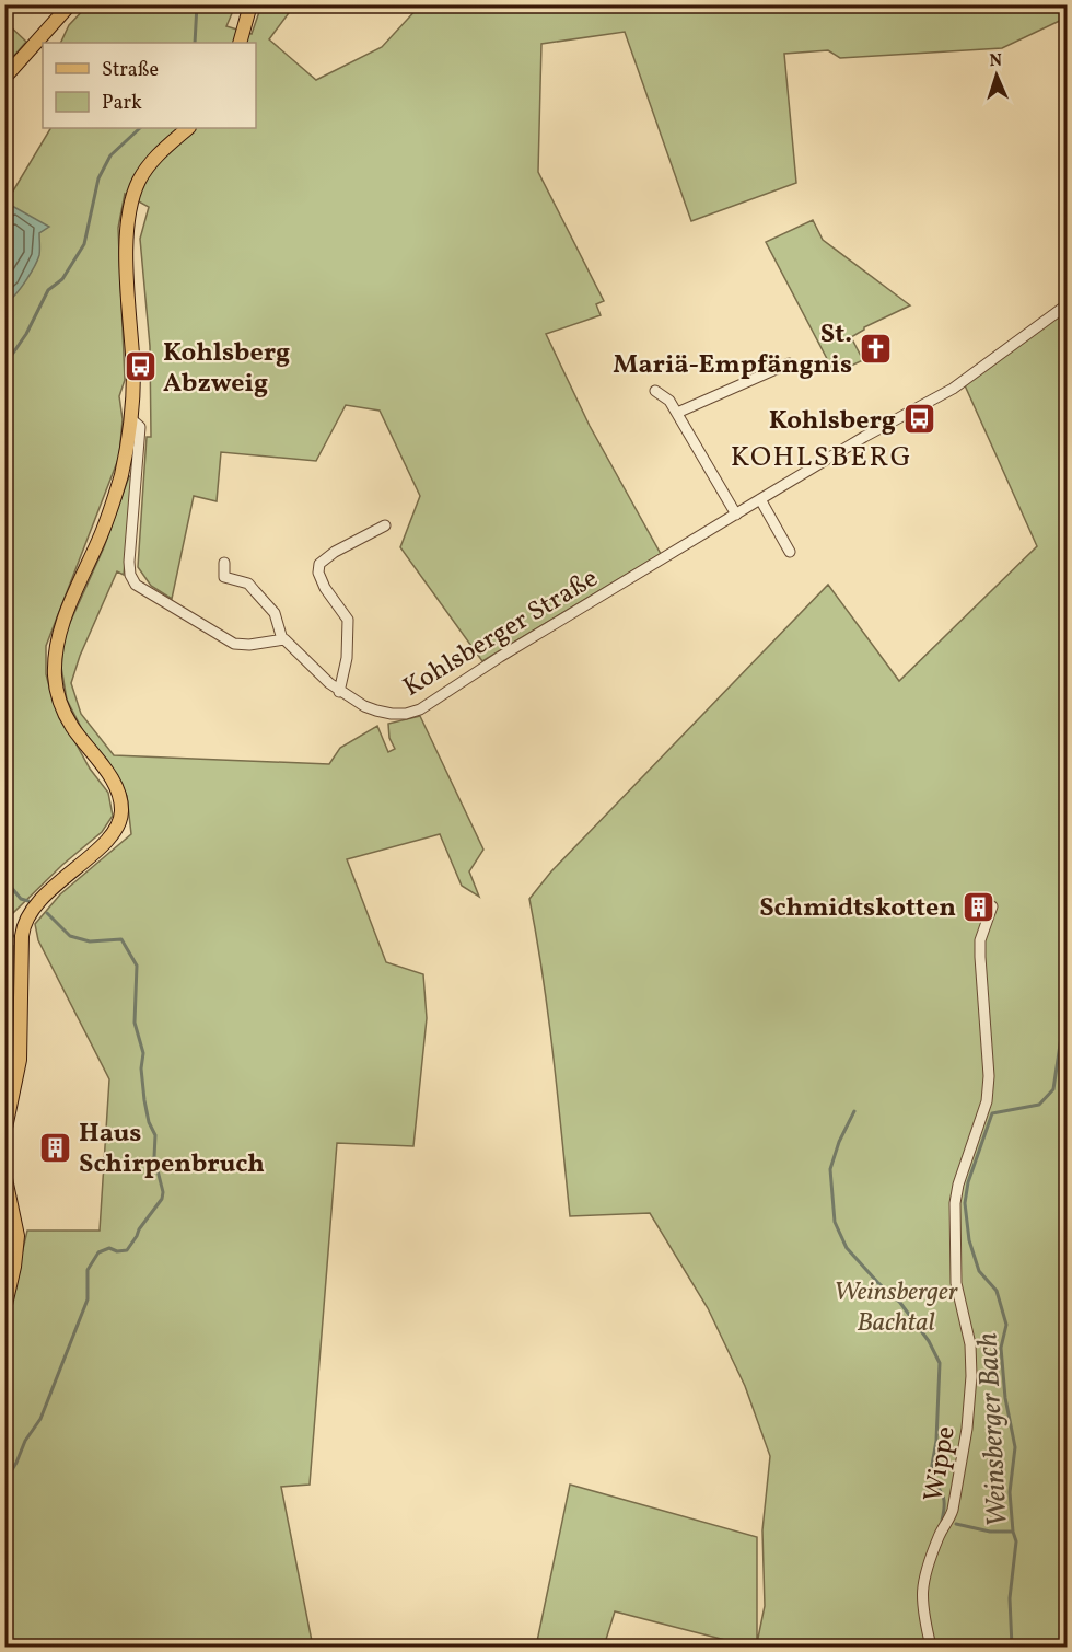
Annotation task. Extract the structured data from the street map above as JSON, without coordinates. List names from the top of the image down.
{
  "streets": {
    "street": ["Kohlsberger Straße", "Wippe"]
  },
  "districts": ["KOHLSBERG"],
  "water": ["Weinsberger Bach"],
  "parks": ["Weinsberger Bachtal"],
  "places": {
    "church": ["St. Mariä-Empfängnis"],
    "bus stop": ["Kohlsberg Abzweig", "Kohlsberg"],
    "building": ["Schmidtskotten", "Haus Schirpenbruch"]
  },
  "legend": ["Straße", "Park"],
  "north": "top"
}
